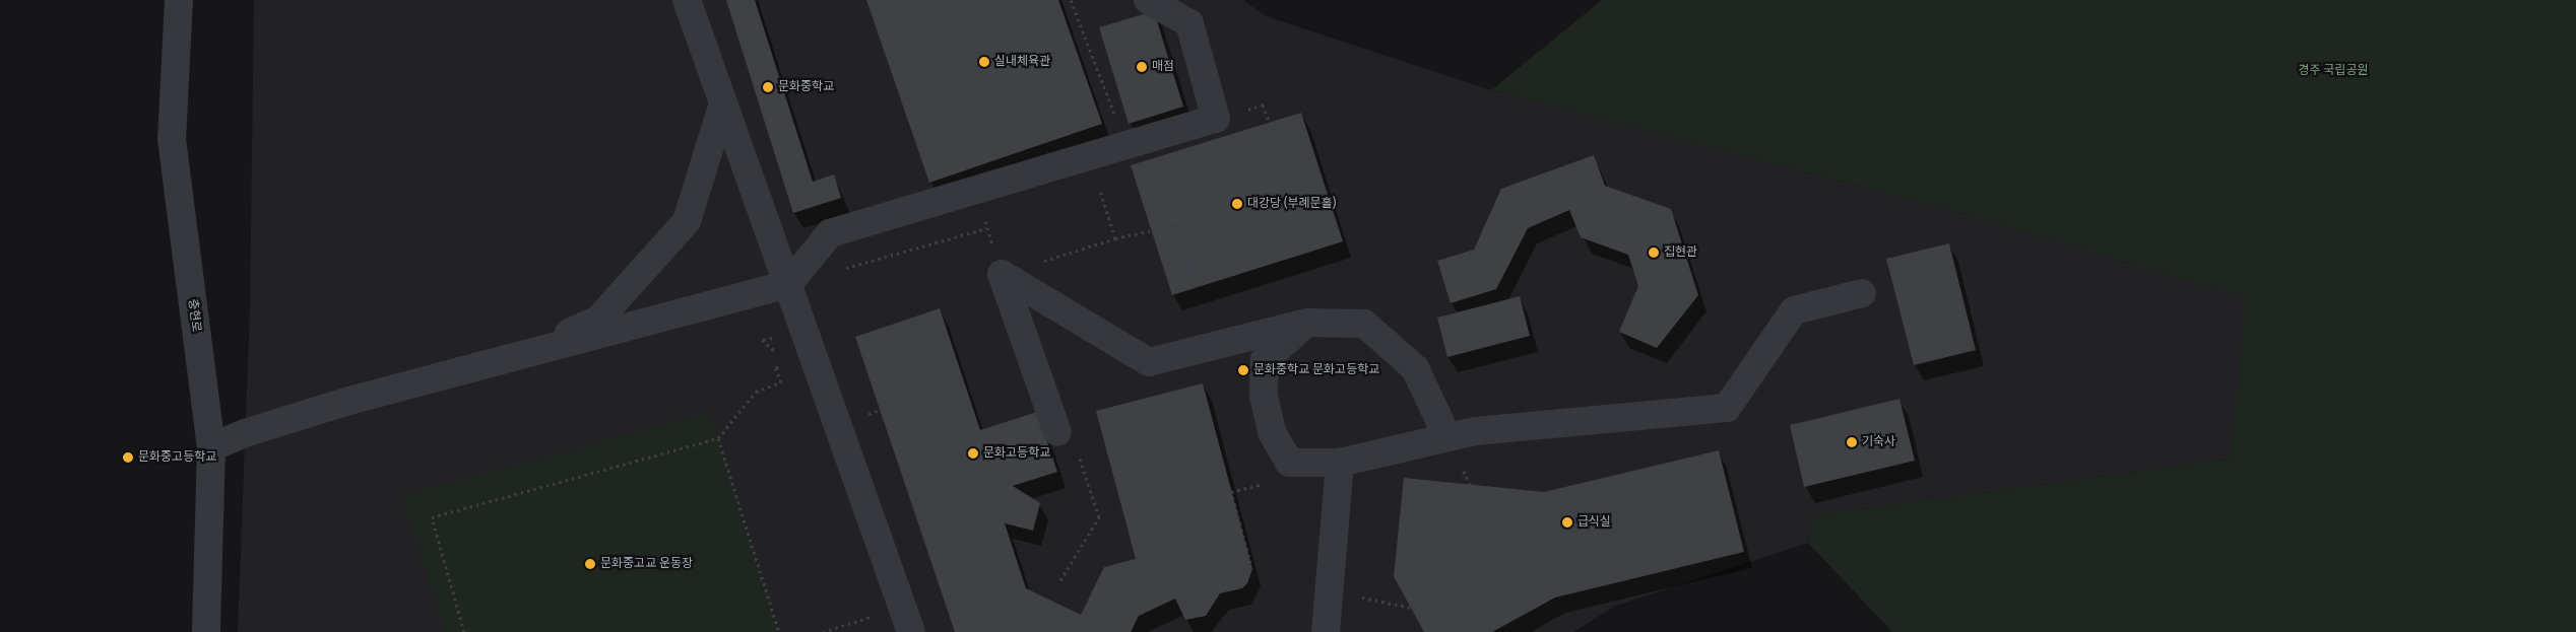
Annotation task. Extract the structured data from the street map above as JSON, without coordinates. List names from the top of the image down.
{
  "streets": {
    "street": ["충현로"]
  },
  "parks": ["경주 국립공원"],
  "places": [
    "실내체육관",
    "매점",
    "문화중학교",
    "대강당 (부례문홀)",
    "집현관",
    "문화중학교 문화고등학교",
    "기숙사",
    "문화고등학교",
    "문화중고등학교",
    "급식실",
    "문화중고교 운동장"
  ]
}
